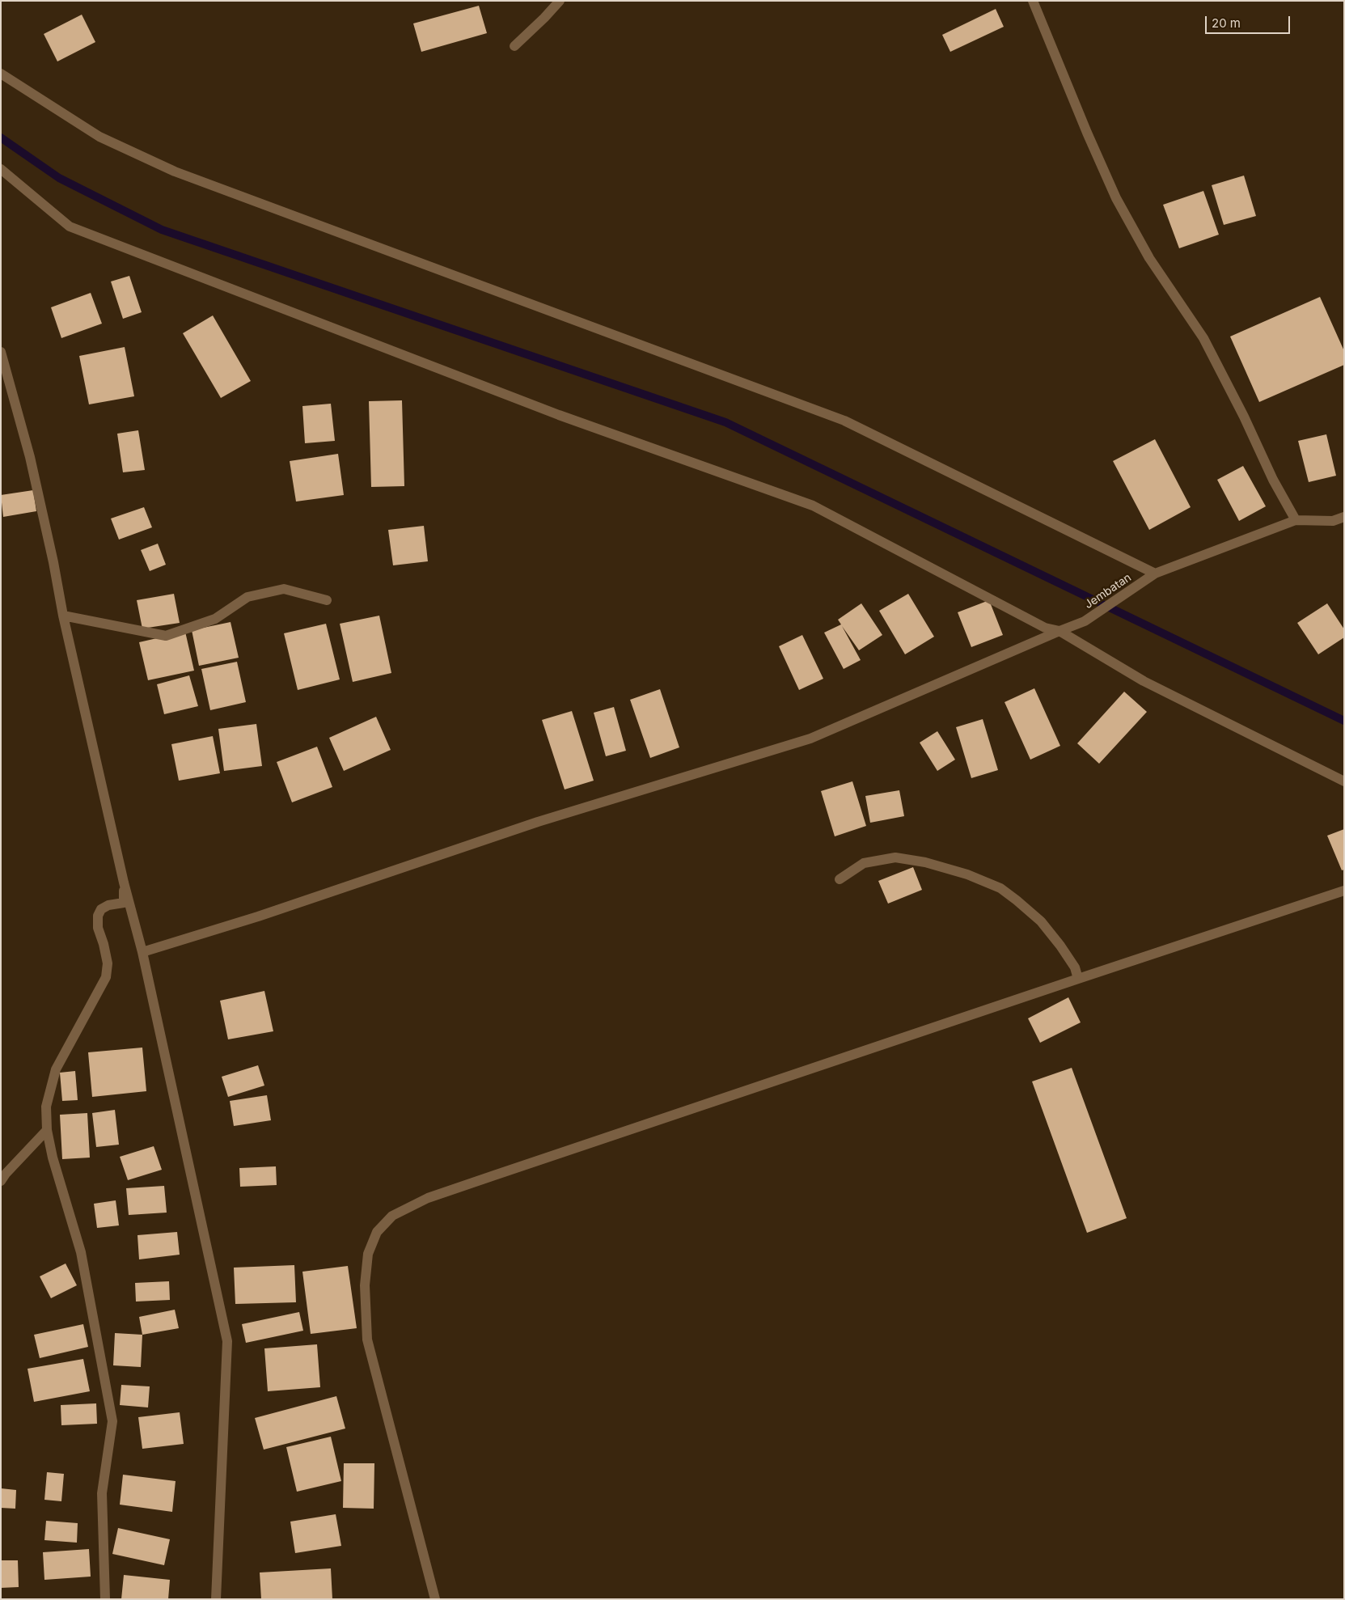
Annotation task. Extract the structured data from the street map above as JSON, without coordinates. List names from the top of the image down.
{
  "streets": {
    "street": ["Jembatan"]
  },
  "scale_bar": "20 m"
}
